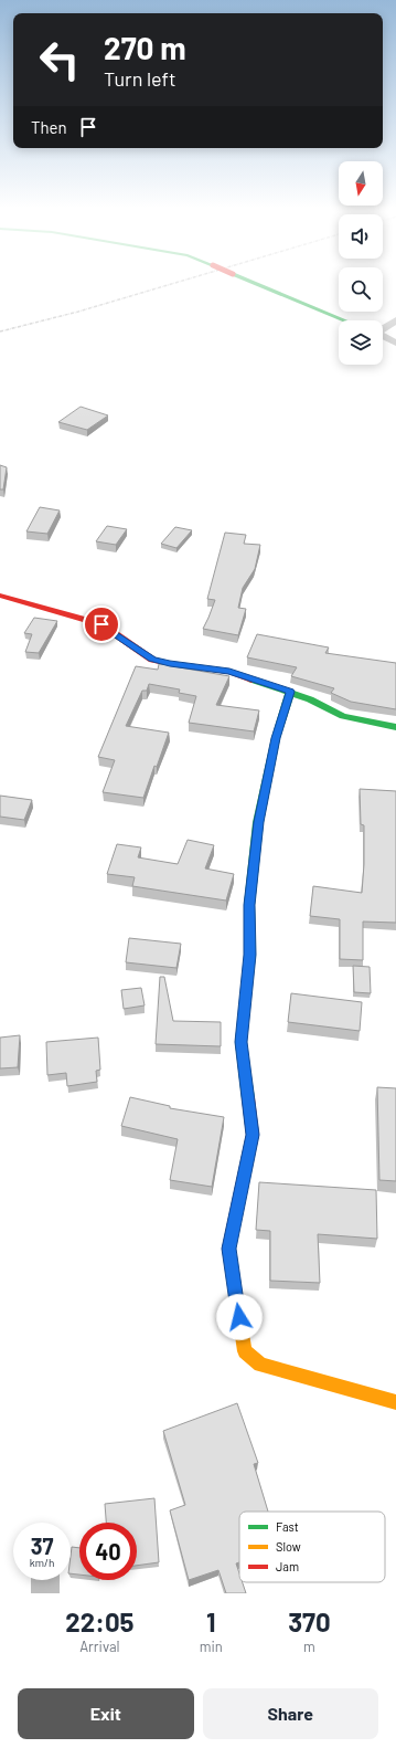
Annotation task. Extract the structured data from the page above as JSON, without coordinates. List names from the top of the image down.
{
  "legend": ["Fast", "Slow", "Jam"],
  "north": "bottom",
  "page": {
    "turn": ["270 m", "Turn left"],
    "then": "Then",
    "speed": "37 km/h",
    "limit": "40",
    "eta": [
      "22:05",
      "Arrival",
      "1",
      "min",
      "370",
      "m"
    ],
    "buttons": ["Exit", "Share"]
  }
}
